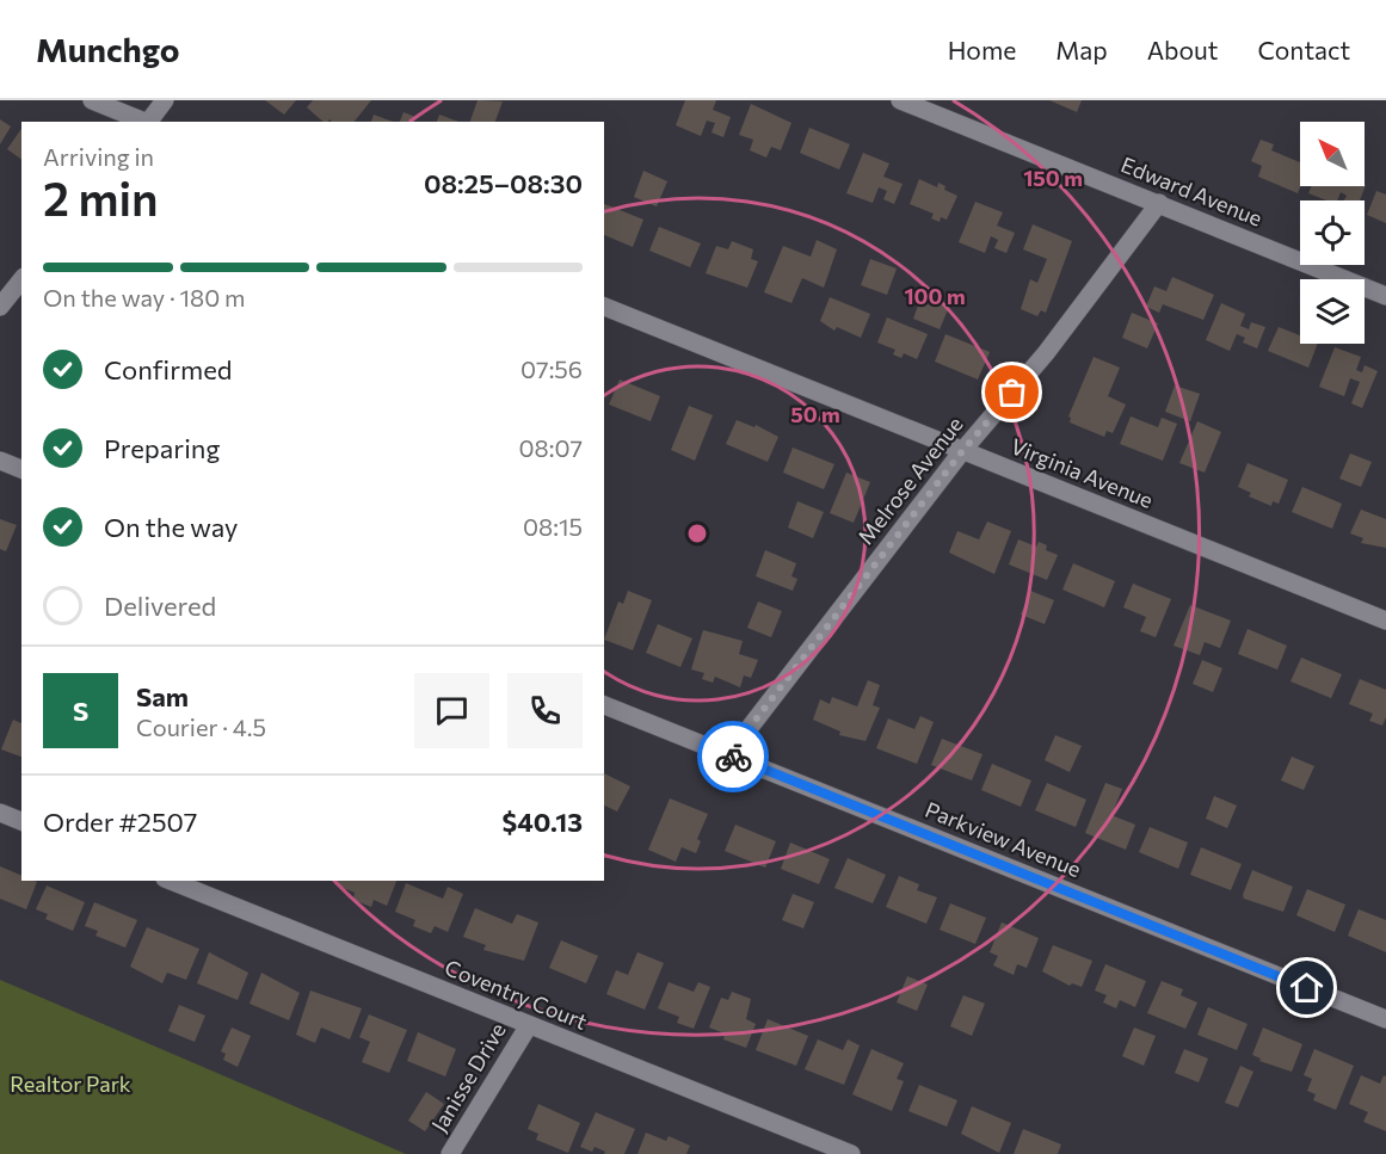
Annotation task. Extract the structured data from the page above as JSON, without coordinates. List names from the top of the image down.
{
  "streets": {
    "street": [
      "Edward Avenue",
      "Virginia Avenue",
      "Melrose Avenue",
      "Parkview Avenue",
      "Coventry Court",
      "Janisse Drive"
    ]
  },
  "crossings": [
    ["Edward Avenue", "Melrose Avenue"],
    ["Virginia Avenue", "Melrose Avenue"],
    ["Melrose Avenue", "Parkview Avenue"],
    ["Coventry Court", "Janisse Drive"]
  ],
  "parks": ["Realtor Park"],
  "north": "top left",
  "page": {
    "header": "Munchgo",
    "nav": [
      "Home",
      "Map",
      "About",
      "Contact"
    ],
    "heading": ["2 min", "Arriving in", "08:25–08:30"],
    "panel": [
      "Sam",
      "Courier · 4.5",
      "Order #2507",
      "$40.13"
    ],
    "bar": "On the way · 180 m",
    "list": [
      ["Confirmed", "07:56"],
      ["Preparing", "08:07"],
      ["On the way", "08:15"],
      "Delivered"
    ],
    "round": "S"
  },
  "rings": ["150 m", "100 m", "50 m"]
}
